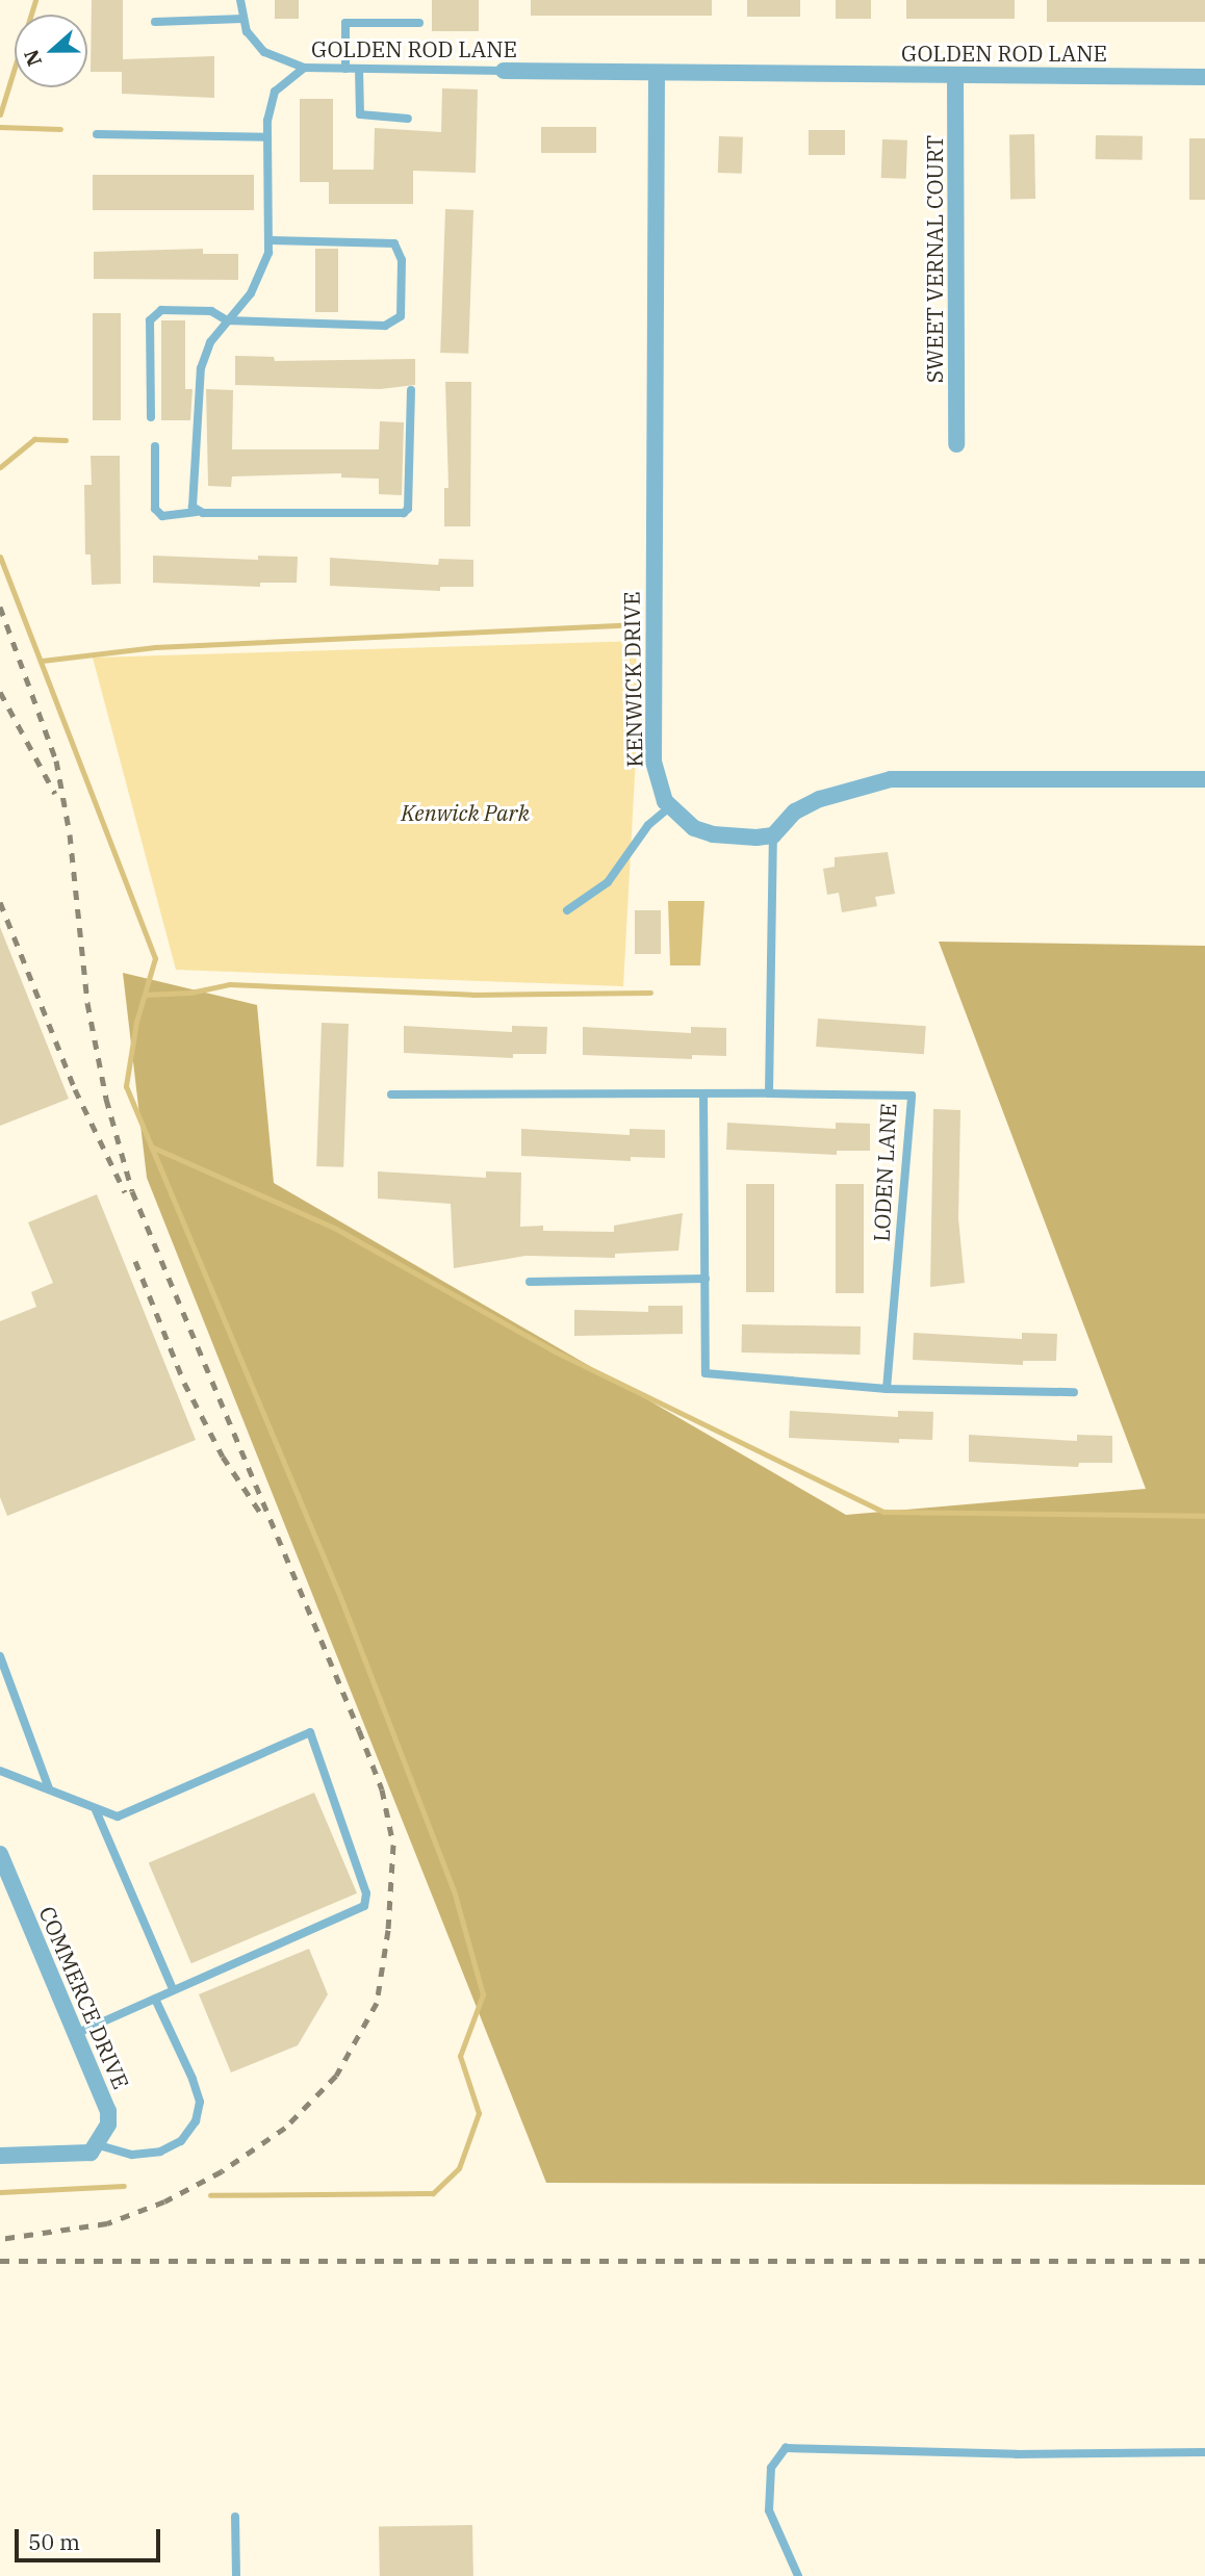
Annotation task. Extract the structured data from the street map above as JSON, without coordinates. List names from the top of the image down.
{
  "streets": {
    "street": [
      "GOLDEN ROD LANE",
      "SWEET VERNAL COURT",
      "KENWICK DRIVE",
      "COMMERCE DRIVE"
    ],
    "lane": ["LODEN LANE"]
  },
  "crossings": [
    ["GOLDEN ROD LANE", "SWEET VERNAL COURT"],
    ["GOLDEN ROD LANE", "KENWICK DRIVE"]
  ],
  "parks": ["Kenwick Park"],
  "scale_bar": "50 m",
  "north": "left"
}
